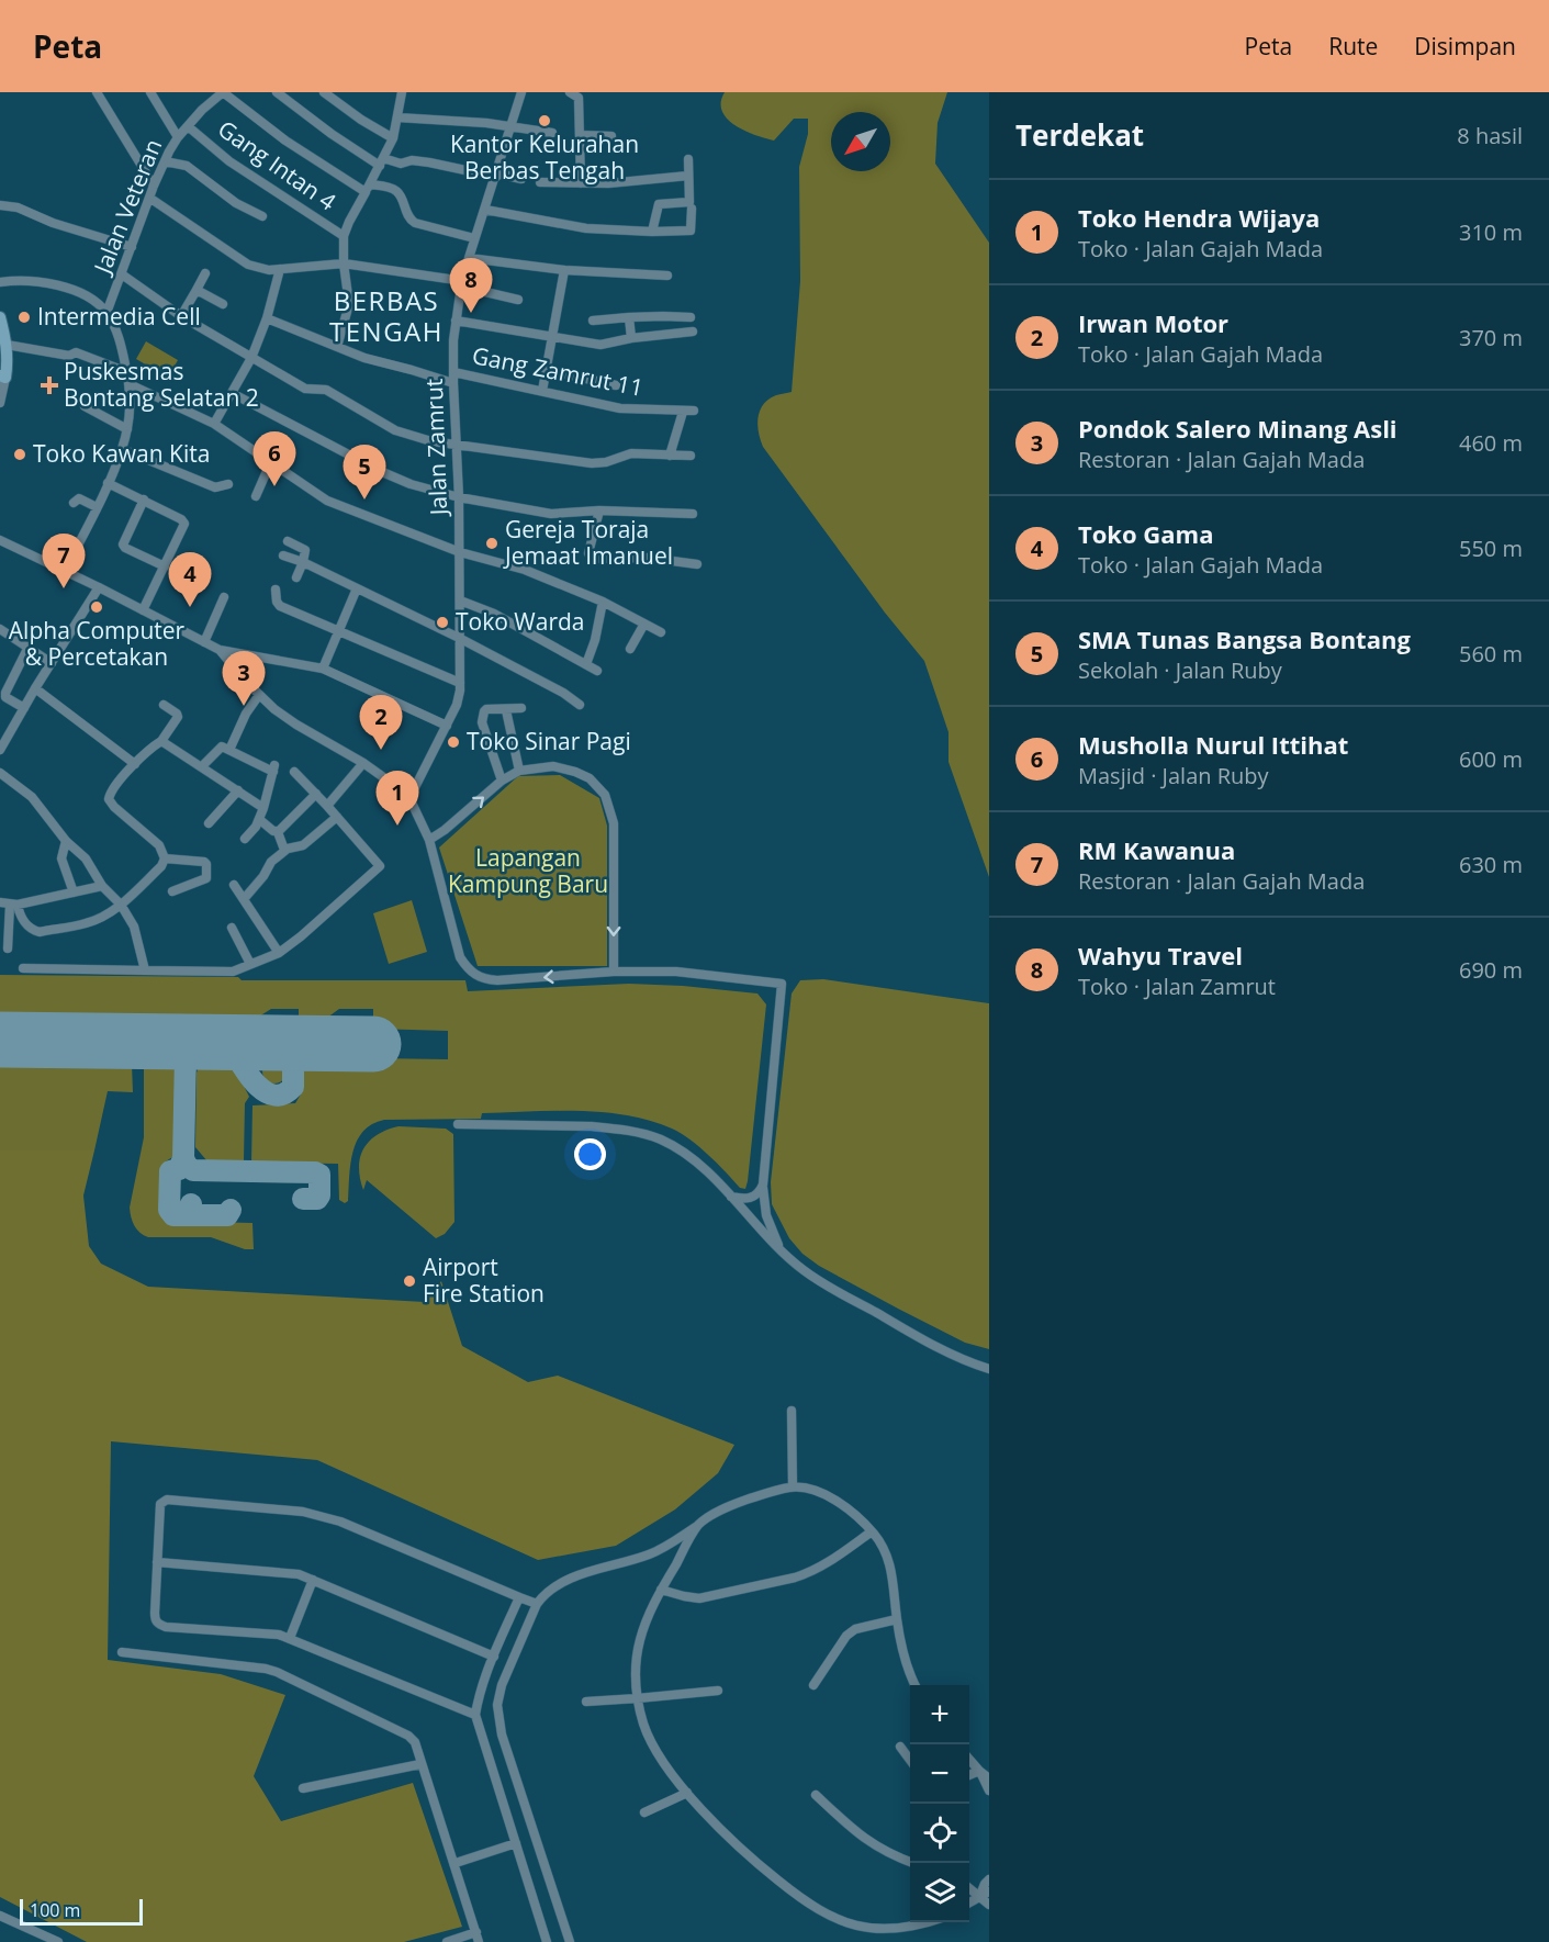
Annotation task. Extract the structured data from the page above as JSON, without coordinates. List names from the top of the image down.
{
  "streets": {
    "street": [
      "Gang Intan 4",
      "Jalan Veteran",
      "Gang Zamrut 11",
      "Jalan Zamrut"
    ]
  },
  "crossings": [
    ["Gang Intan 4", "Jalan Veteran"],
    ["Gang Zamrut 11", "Jalan Zamrut"]
  ],
  "districts": ["BERBAS TENGAH"],
  "parks": ["Lapangan Kampung Baru"],
  "places": {
    "other": [
      "Kantor Kelurahan Berbas Tengah",
      "Intermedia Cell",
      "Toko Kawan Kita",
      "Gereja Toraja Jemaat Imanuel",
      "Alpha Computer & Percetakan",
      "Toko Warda",
      "Toko Sinar Pagi",
      "Airport Fire Station"
    ],
    "health": ["Puskesmas Bontang Selatan 2"]
  },
  "scale_bar": "100 m",
  "north": "bottom left",
  "page": {
    "header": "Peta",
    "nav": ["Peta", "Rute", "Disimpan"],
    "heading": ["Terdekat", "8 hasil"],
    "list": [
      {
        "mark": "1",
        "name": "Toko Hendra Wijaya",
        "note": "Toko · Jalan Gajah Mada",
        "value": "310 m"
      },
      {
        "mark": "2",
        "name": "Irwan Motor",
        "note": "Toko · Jalan Gajah Mada",
        "value": "370 m"
      },
      {
        "mark": "3",
        "name": "Pondok Salero Minang Asli",
        "note": "Restoran · Jalan Gajah Mada",
        "value": "460 m"
      },
      {
        "mark": "4",
        "name": "Toko Gama",
        "note": "Toko · Jalan Gajah Mada",
        "value": "550 m"
      },
      {
        "mark": "5",
        "name": "SMA Tunas Bangsa Bontang",
        "note": "Sekolah · Jalan Ruby",
        "value": "560 m"
      },
      {
        "mark": "6",
        "name": "Musholla Nurul Ittihat",
        "note": "Masjid · Jalan Ruby",
        "value": "600 m"
      },
      {
        "mark": "7",
        "name": "RM Kawanua",
        "note": "Restoran · Jalan Gajah Mada",
        "value": "630 m"
      },
      {
        "mark": "8",
        "name": "Wahyu Travel",
        "note": "Toko · Jalan Zamrut",
        "value": "690 m"
      }
    ],
    "pins": [
      "8",
      "6",
      "5",
      "7",
      "4",
      "3",
      "2",
      "1"
    ],
    "map_buttons": ["+", "−"],
    "scale": "100 m"
  }
}
